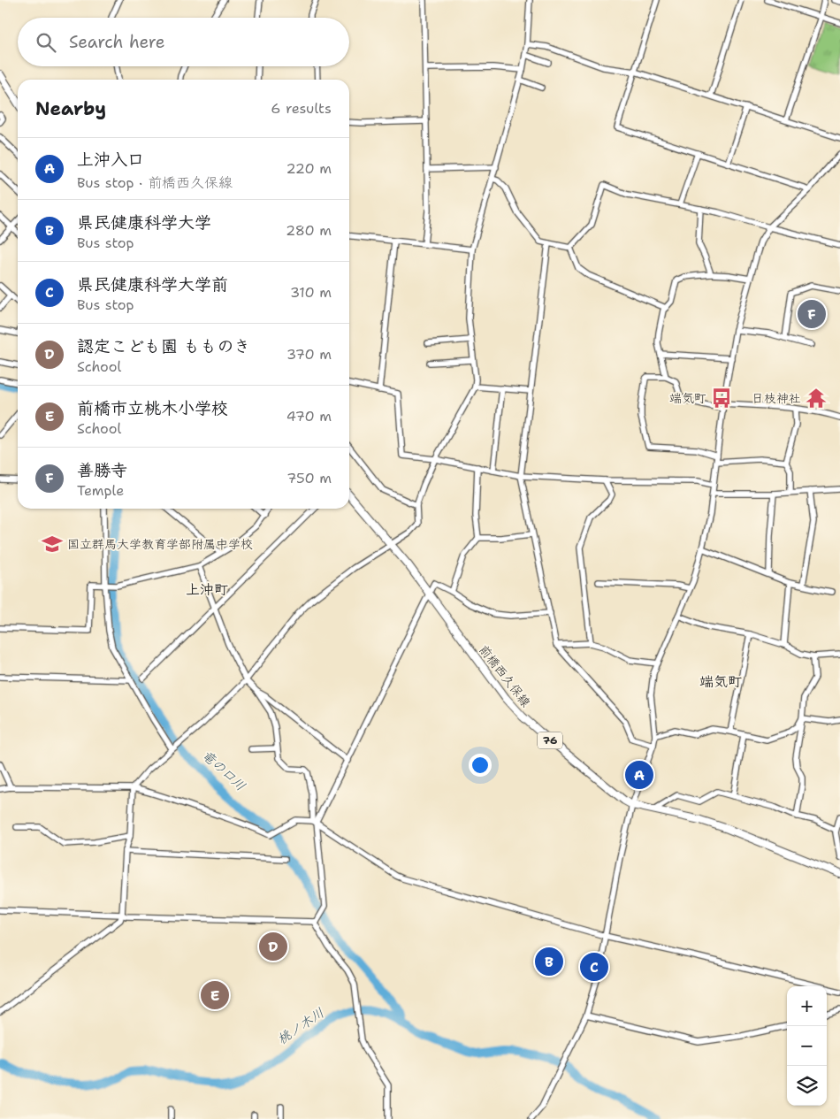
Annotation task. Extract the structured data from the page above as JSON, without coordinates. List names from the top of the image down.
{
  "streets": {
    "main road": ["前橋西久保線", "76"]
  },
  "districts": ["上沖町", "端気町"],
  "water": ["竜の口川", "桃ノ木川"],
  "places": {
    "bus stop": ["端気町"],
    "temple": ["日枝神社"],
    "school or university": ["国立群馬大学教育学部附属中学校"]
  },
  "page": {
    "search": "Search here",
    "heading": ["Nearby", "6 results"],
    "list": [
      {
        "mark": "A",
        "name": "上沖入口",
        "note": "Bus stop · 前橋西久保線",
        "value": "220 m"
      },
      {
        "mark": "B",
        "name": "県民健康科学大学",
        "note": "Bus stop",
        "value": "280 m"
      },
      {
        "mark": "C",
        "name": "県民健康科学大学前",
        "note": "Bus stop",
        "value": "310 m"
      },
      {
        "mark": "D",
        "name": "認定こども園 もものき",
        "note": "School",
        "value": "370 m"
      },
      {
        "mark": "E",
        "name": "前橋市立桃木小学校",
        "note": "School",
        "value": "470 m"
      },
      {
        "mark": "F",
        "name": "善勝寺",
        "note": "Temple",
        "value": "750 m"
      }
    ],
    "pins": [
      "F",
      "A",
      "D",
      "B",
      "C",
      "E"
    ],
    "map_buttons": ["+", "−"]
  }
}
